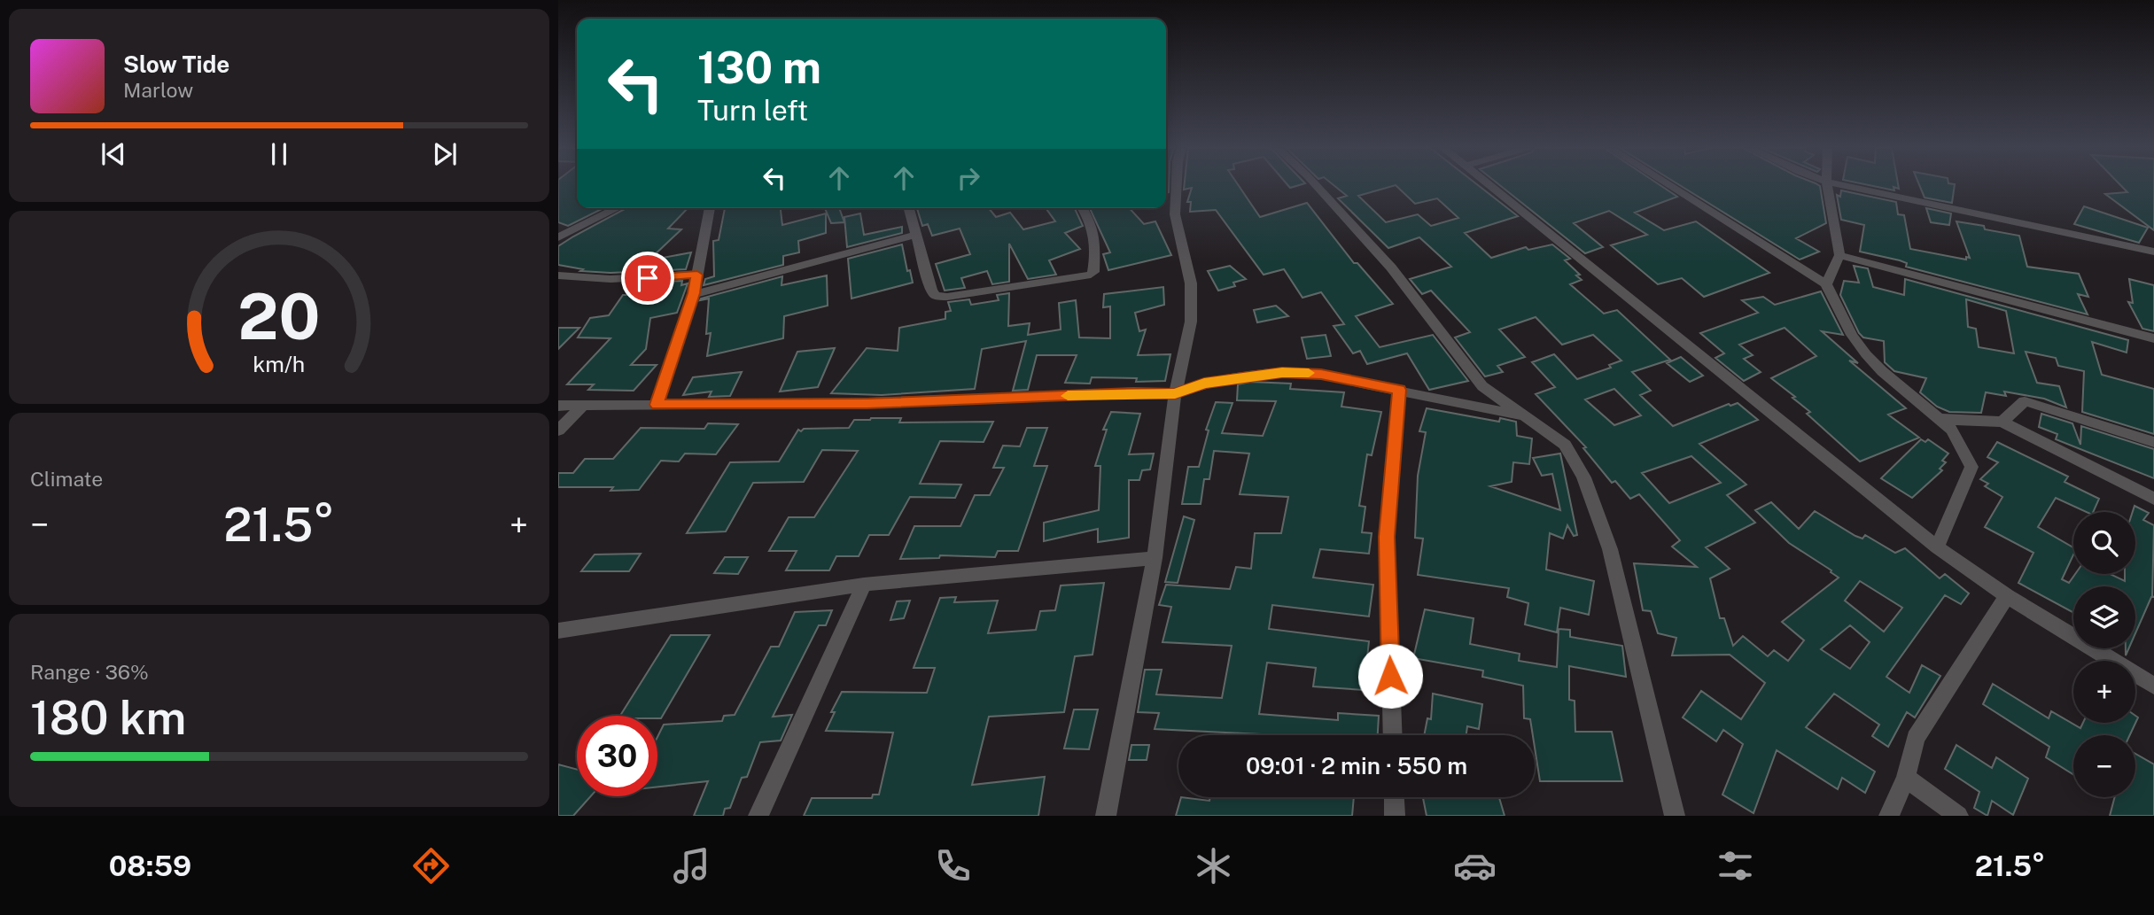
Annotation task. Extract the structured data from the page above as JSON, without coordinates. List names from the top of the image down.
{
  "page": {
    "turn": ["130 m", "Turn left"],
    "song": ["Slow Tide", "Marlow"],
    "tile": [
      "Climate",
      ["Range · 36%", "180 km"]
    ],
    "heat": ["−", "21.5°", "+"],
    "map_buttons": ["+", "−"],
    "limit": "30",
    "trip": "09:01 · 2 min · 550 m",
    "tabs": ["08:59", "21.5°"],
    "gauge": ["20", "km/h"]
  }
}
